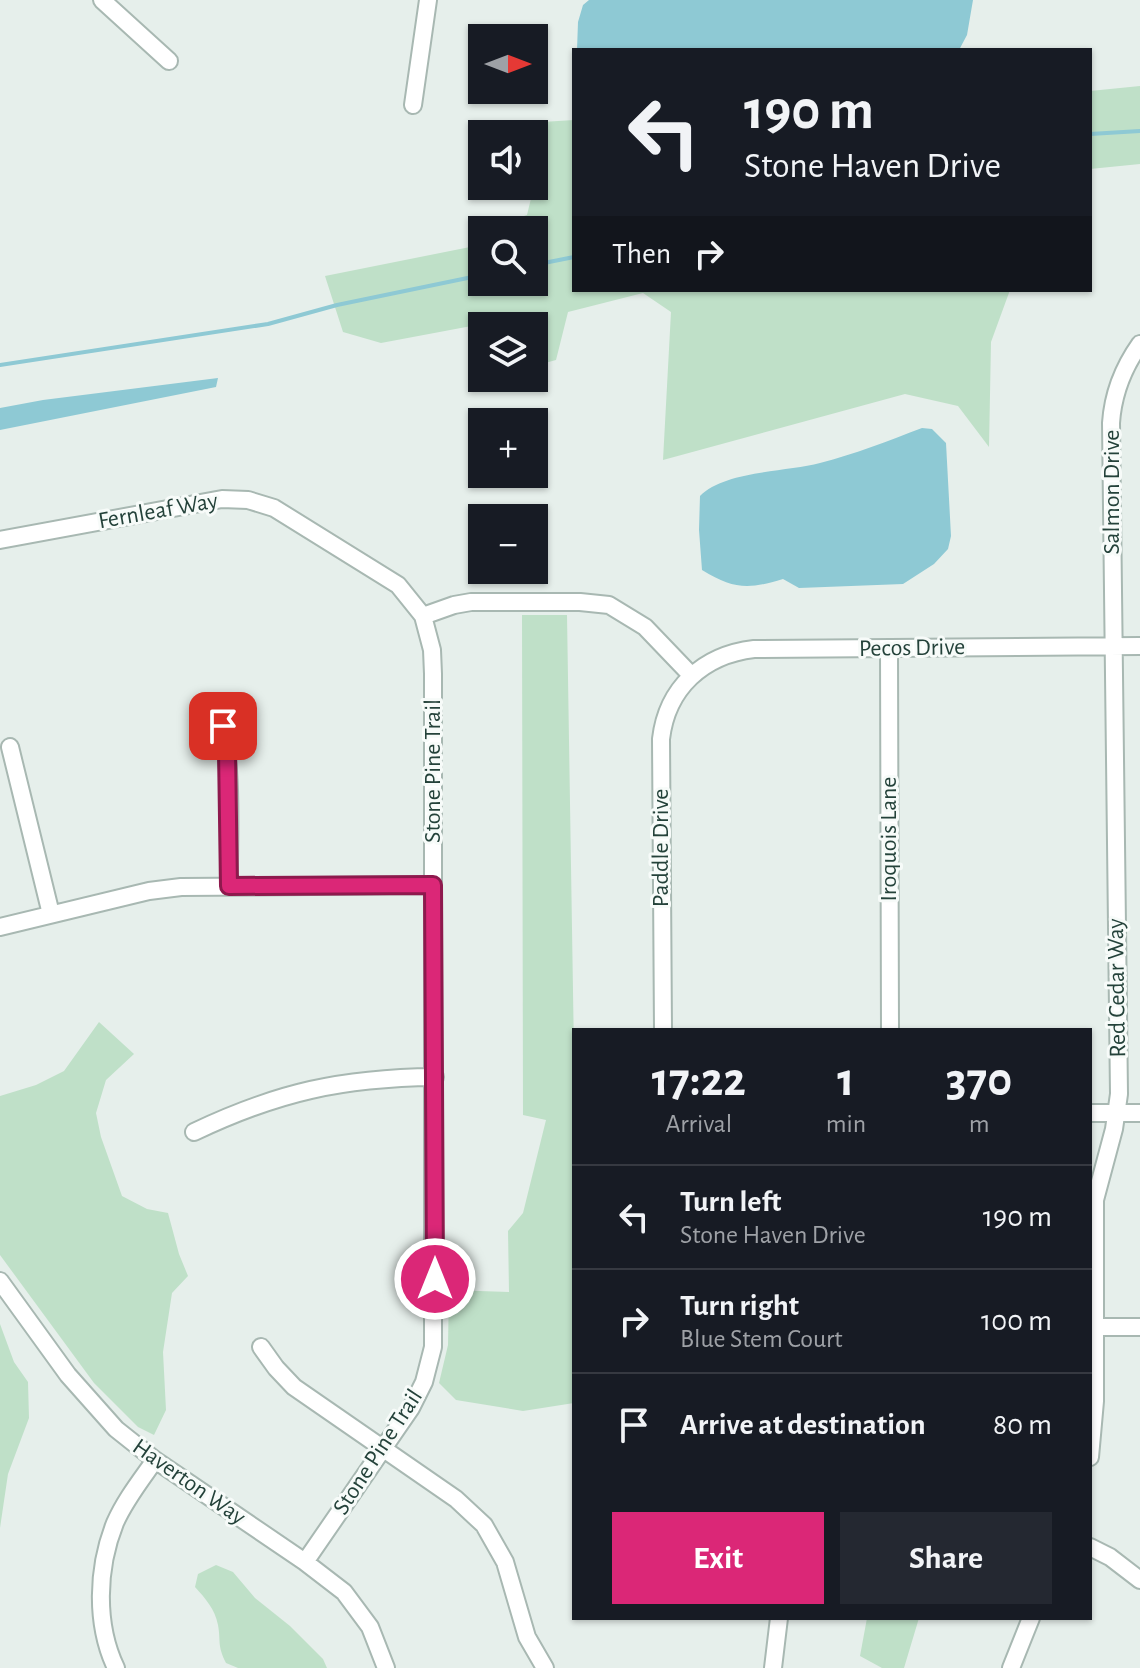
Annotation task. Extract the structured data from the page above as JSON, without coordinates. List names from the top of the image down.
{
  "streets": {
    "street": [
      "Salmon Drive",
      "Fernleaf Way",
      "Pecos Drive",
      "Stone Pine Trail",
      "Iroquois Lane",
      "Paddle Drive",
      "Red Cedar Way",
      "Haverton Way"
    ]
  },
  "crossings": [
    ["Salmon Drive", "Pecos Drive"],
    ["Salmon Drive", "Red Cedar Way"],
    ["Fernleaf Way", "Stone Pine Trail"],
    ["Pecos Drive", "Iroquois Lane"],
    ["Pecos Drive", "Paddle Drive"],
    ["Pecos Drive", "Red Cedar Way"],
    ["Stone Pine Trail", "Haverton Way"]
  ],
  "north": "right",
  "page": {
    "map_buttons": ["+", "−"],
    "turn": ["190 m", "Stone Haven Drive"],
    "then": "Then",
    "eta": [
      "17:22",
      "Arrival",
      "1",
      "min",
      "370",
      "m"
    ],
    "list": [
      {
        "name": "Turn left",
        "note": "Stone Haven Drive",
        "value": "190 m"
      },
      {
        "name": "Turn right",
        "note": "Blue Stem Court",
        "value": "100 m"
      },
      {
        "name": "Arrive at destination",
        "value": "80 m"
      }
    ],
    "buttons": ["Exit", "Share"]
  }
}
